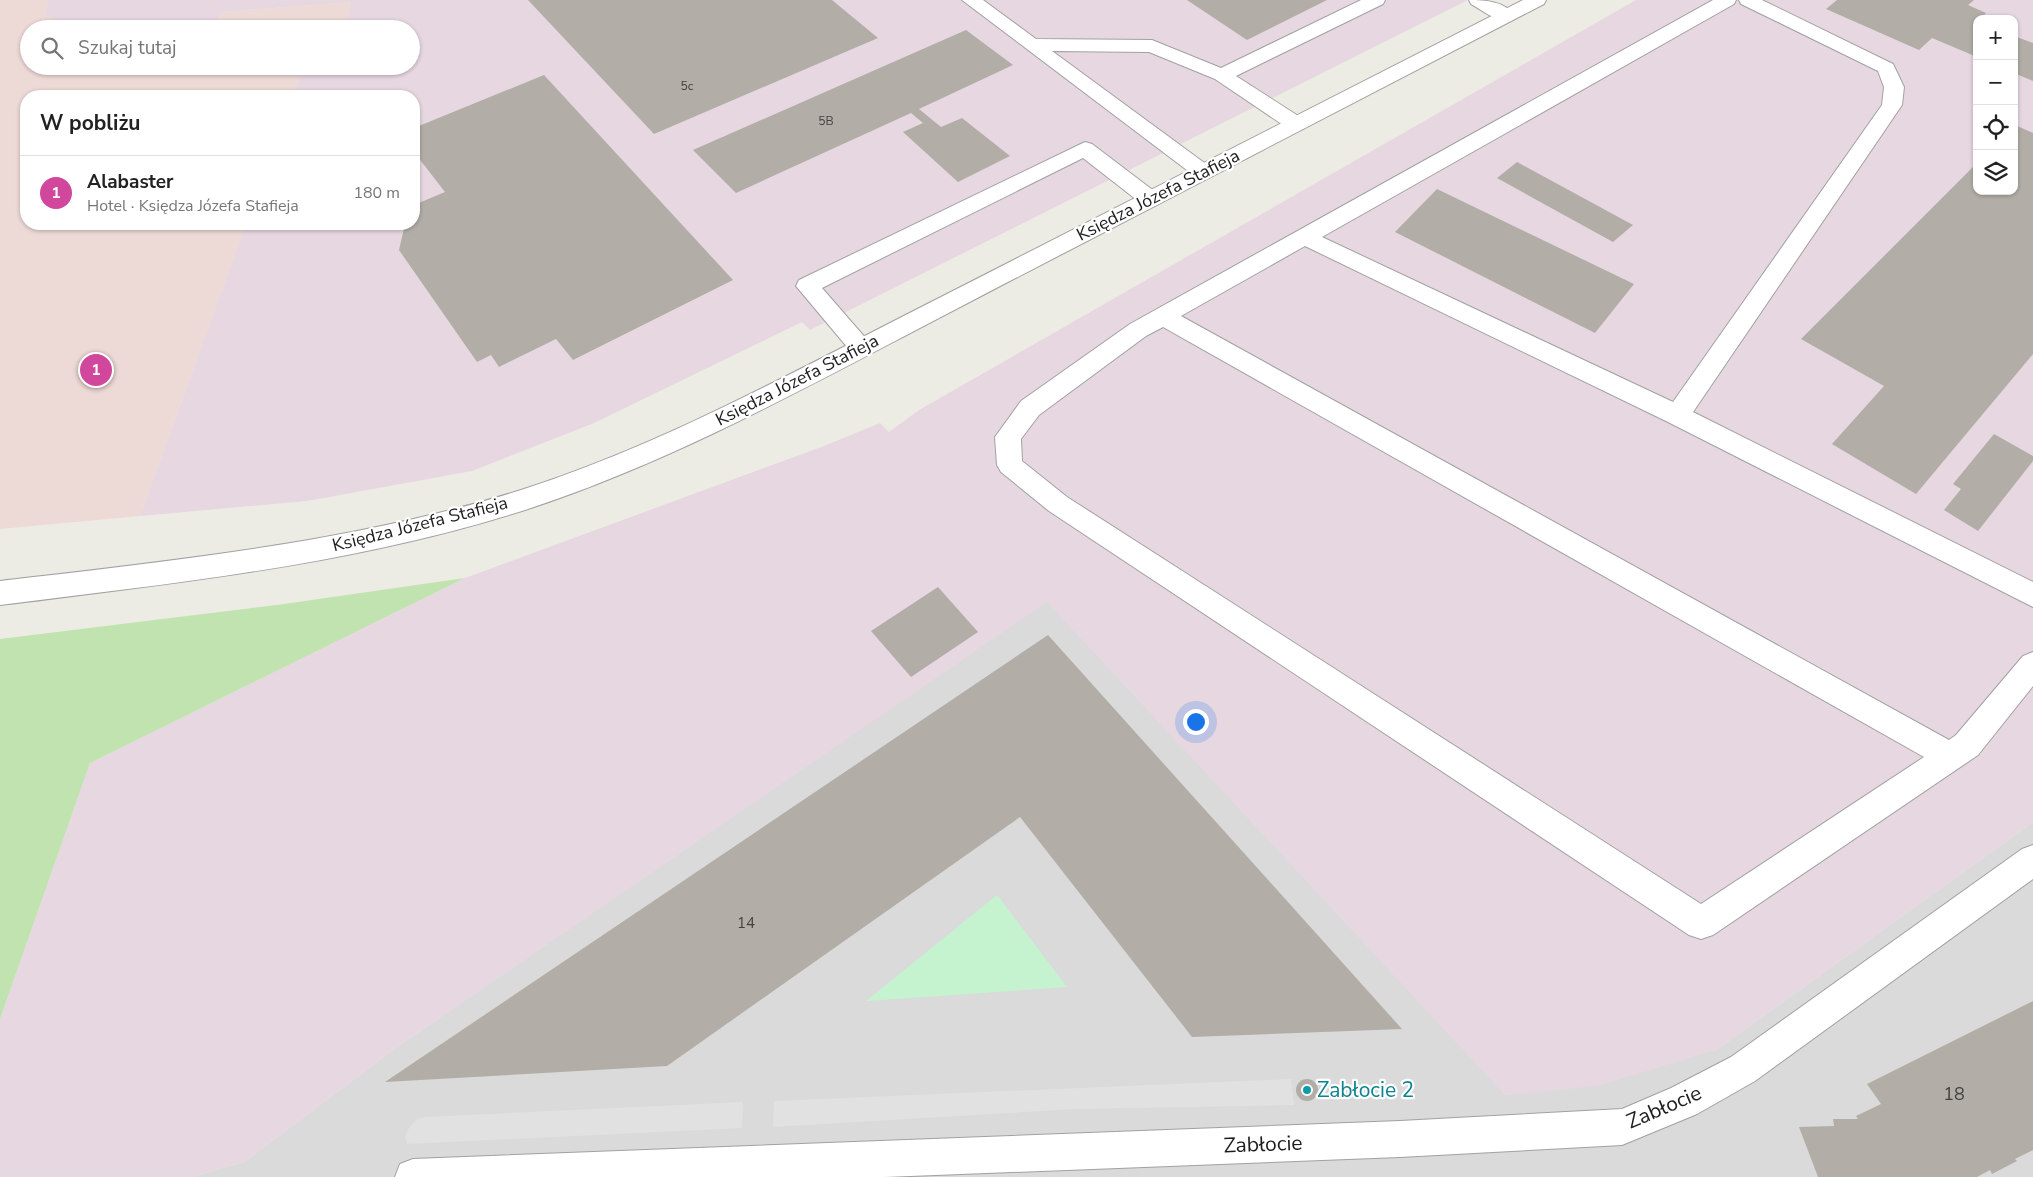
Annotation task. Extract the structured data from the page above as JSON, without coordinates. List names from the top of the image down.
{
  "streets": {
    "street": ["Księdza Józefa Stafieja", "Zabłocie"]
  },
  "places": ["Zabłocie 2"],
  "house_numbers": [
    "5c",
    "5B",
    "14",
    "18"
  ],
  "page": {
    "map_buttons": ["+", "−"],
    "search": "Szukaj tutaj",
    "heading": "W pobliżu",
    "list": [
      {
        "mark": "1",
        "name": "Alabaster",
        "note": "Hotel · Księdza Józefa Stafieja",
        "value": "180 m"
      }
    ],
    "pins": "1"
  }
}
